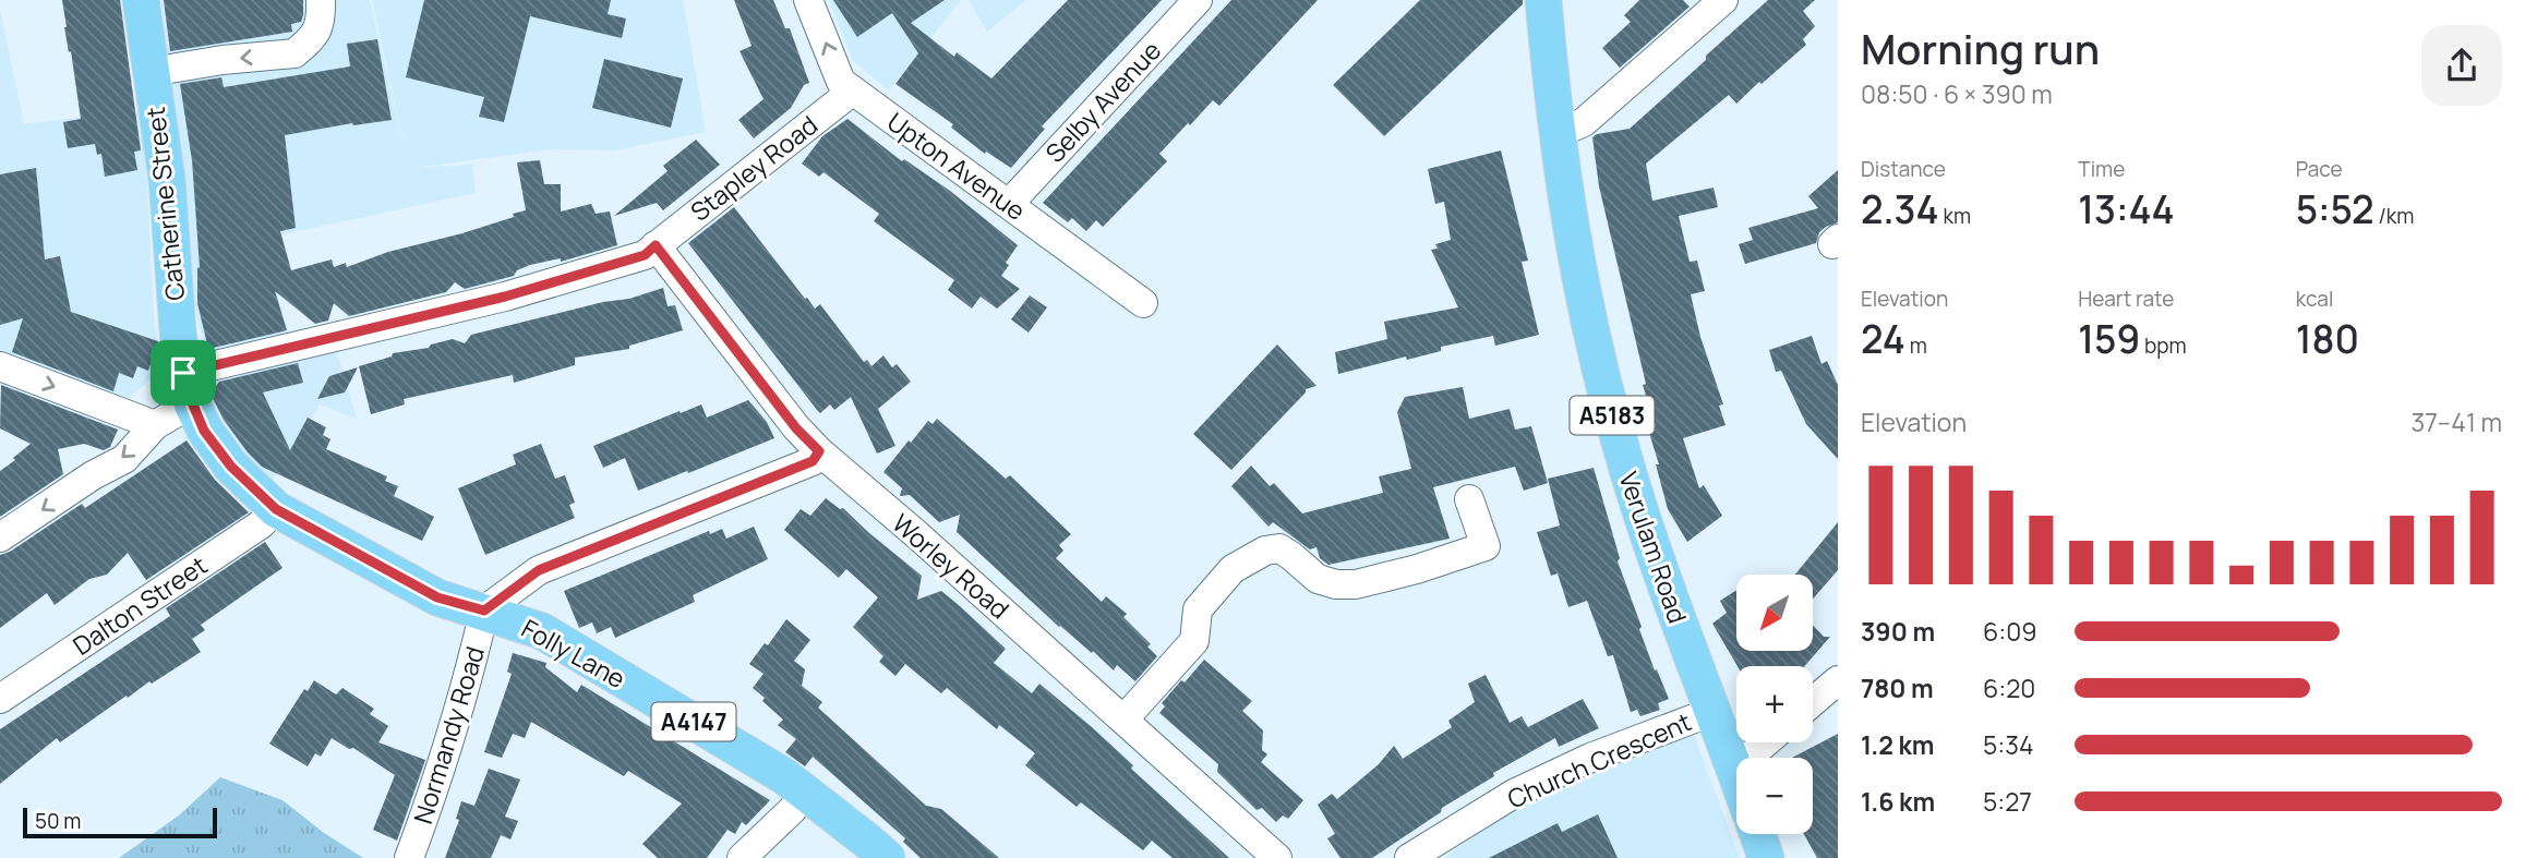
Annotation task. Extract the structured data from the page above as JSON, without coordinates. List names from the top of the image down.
{
  "streets": {
    "main road": [
      "Catherine Street",
      "A5183",
      "Verulam Road",
      "Folly Lane",
      "A4147"
    ],
    "street": [
      "Selby Avenue",
      "Upton Avenue",
      "Stapley Road",
      "Worley Road",
      "Dalton Street",
      "Normandy Road",
      "Church Crescent"
    ]
  },
  "crossings": [
    ["Selby Avenue", "Upton Avenue"],
    ["Upton Avenue", "Stapley Road"],
    ["Stapley Road", "Catherine Street"],
    ["Stapley Road", "Worley Road"],
    ["Catherine Street", "Dalton Street"],
    ["Catherine Street", "Folly Lane"],
    ["Catherine Street", "Normandy Road"],
    ["Verulam Road", "Church Crescent"],
    ["Folly Lane", "Normandy Road"]
  ],
  "scale_bar": "50 m",
  "north": "bottom left",
  "page": {
    "heading": ["Morning run", "08:50 · 6 × 390 m"],
    "stats": [
      ["Distance", "2.34 km"],
      ["Time", "13:44"],
      ["Pace", "5:52 /km"],
      ["Elevation", "24 m"],
      ["Heart rate", "159 bpm"],
      ["kcal", "180"]
    ],
    "chart": ["Elevation", "37–41 m"],
    "map_buttons": ["+", "−"],
    "list": [
      {
        "name": "390 m",
        "note": "6:09"
      },
      {
        "name": "780 m",
        "note": "6:20"
      },
      {
        "name": "1.2 km",
        "note": "5:34"
      },
      {
        "name": "1.6 km",
        "note": "5:27"
      }
    ],
    "scale": "50 m"
  }
}
